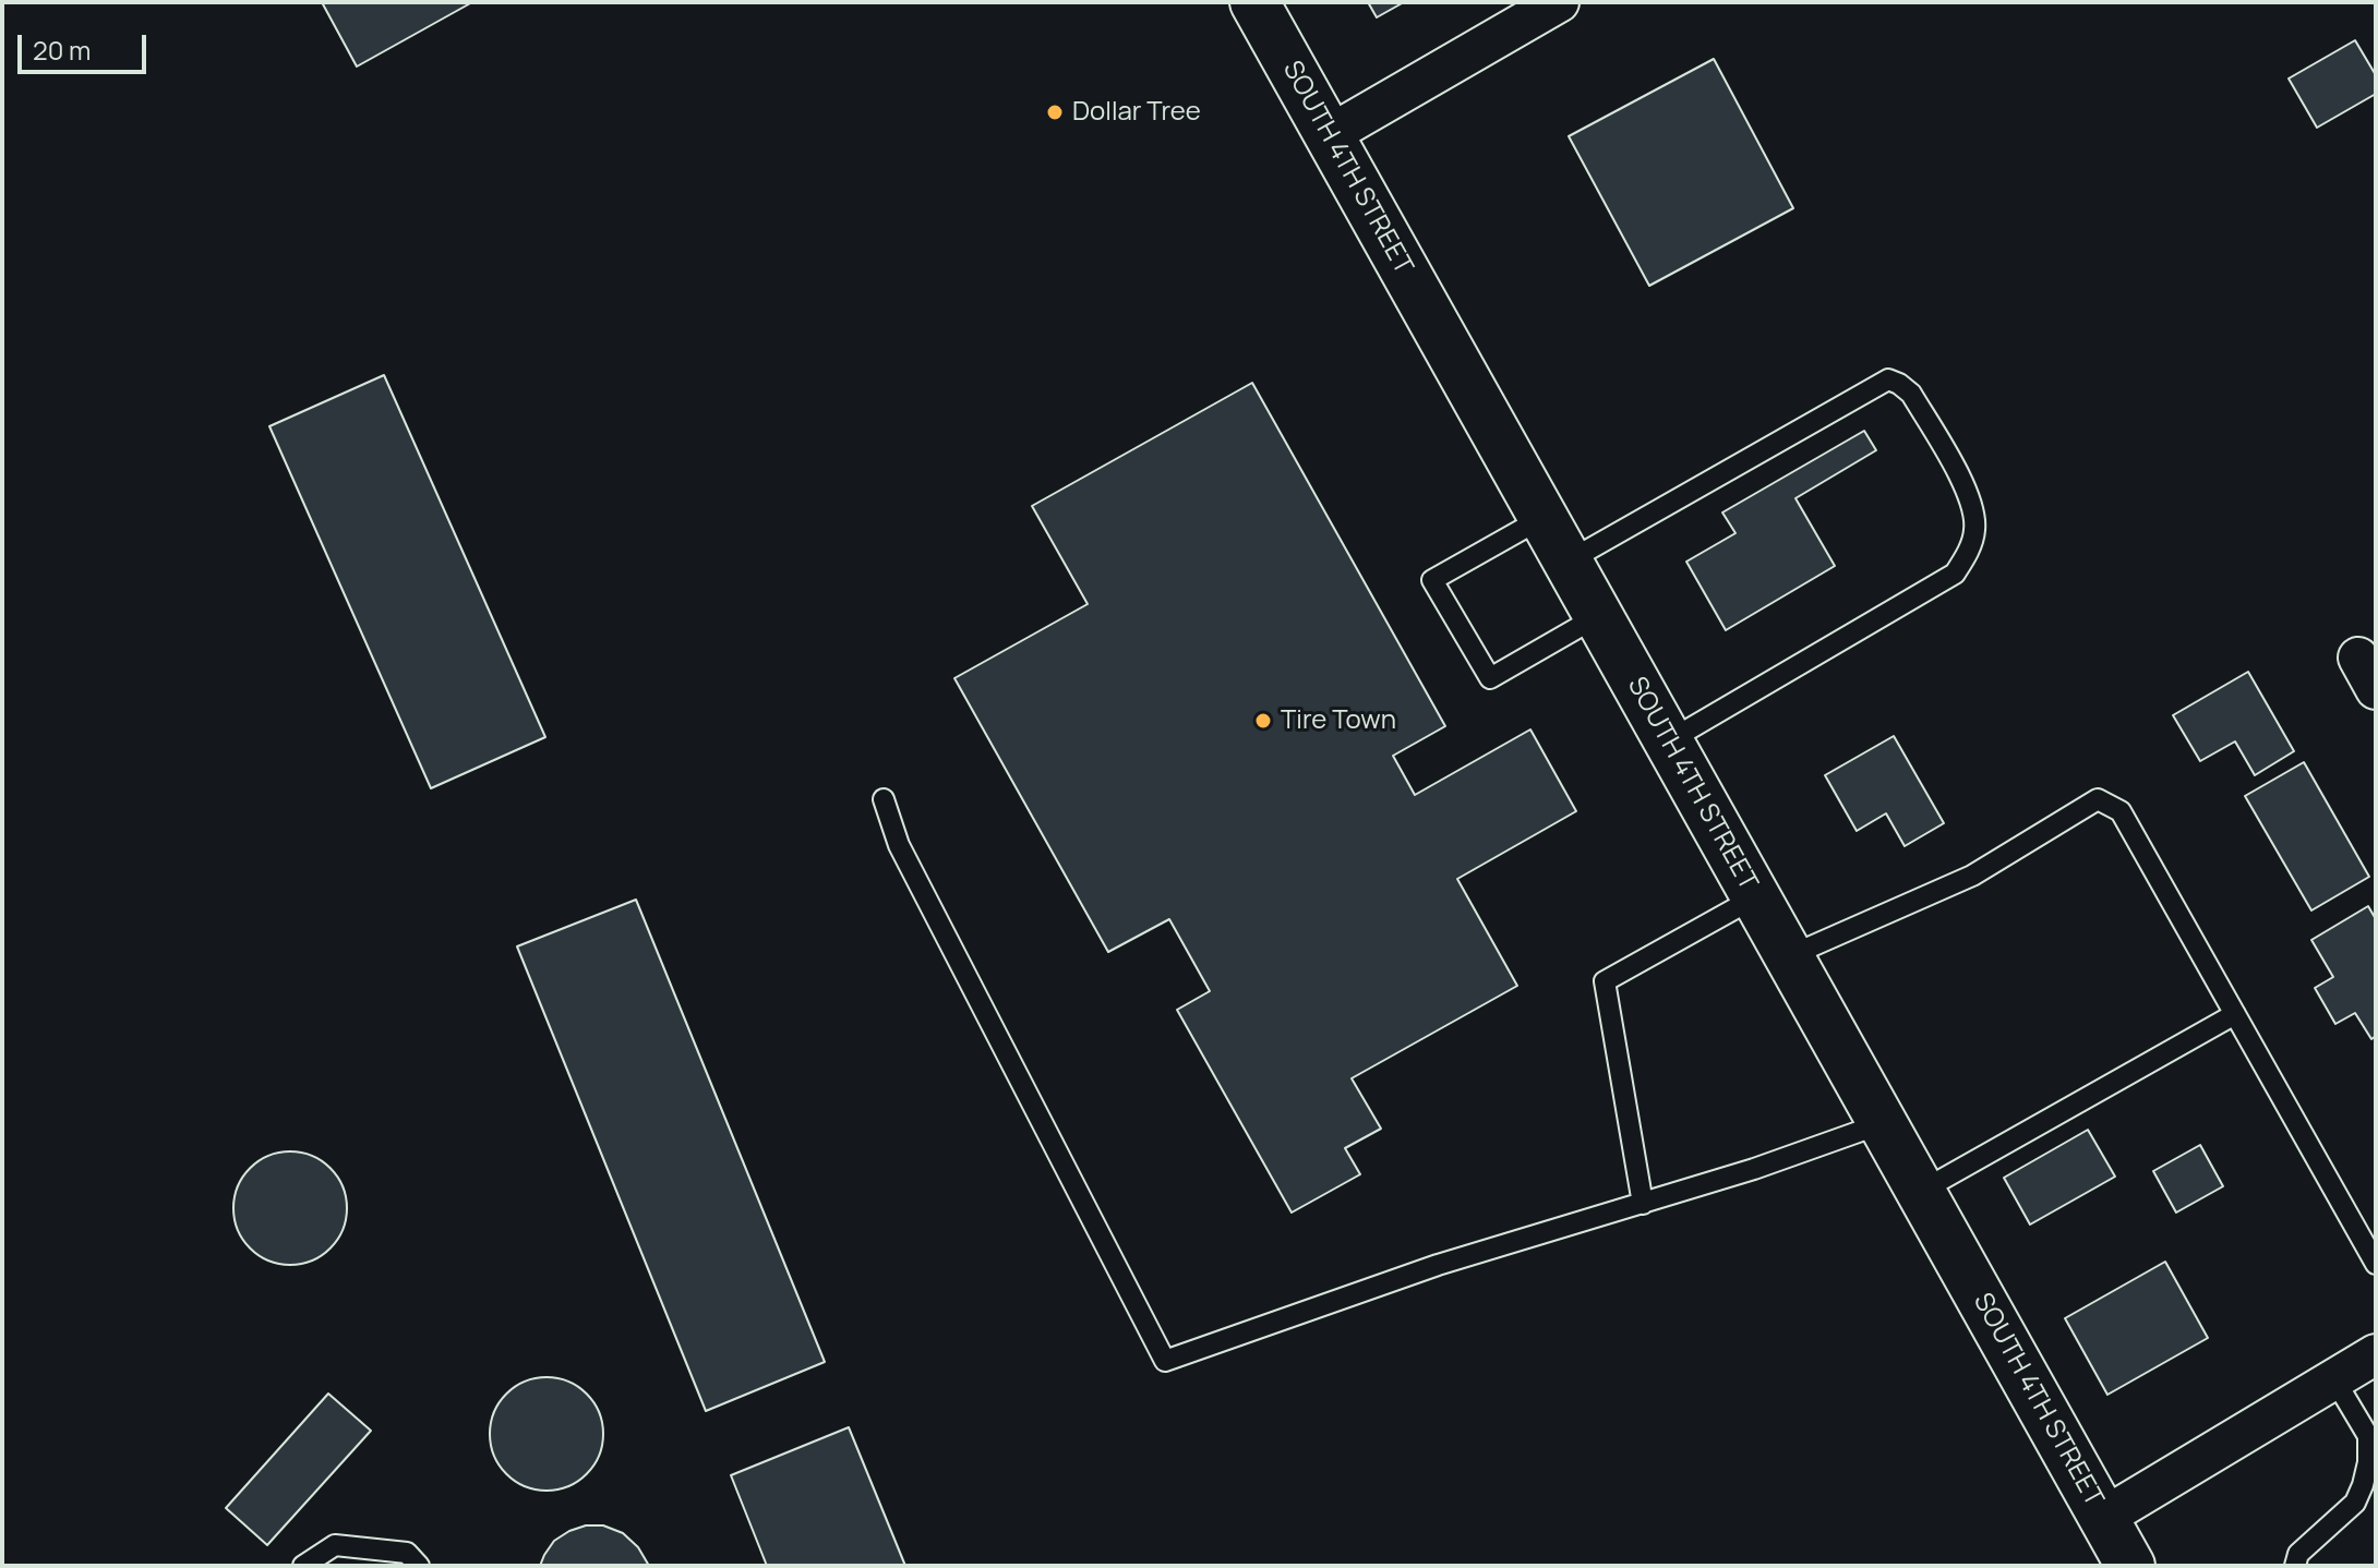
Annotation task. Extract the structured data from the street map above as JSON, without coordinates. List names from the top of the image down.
{
  "streets": {
    "highway": ["SOUTH 4TH STREET"]
  },
  "places": ["Dollar Tree", "Tire Town"],
  "scale_bar": "20 m"
}
